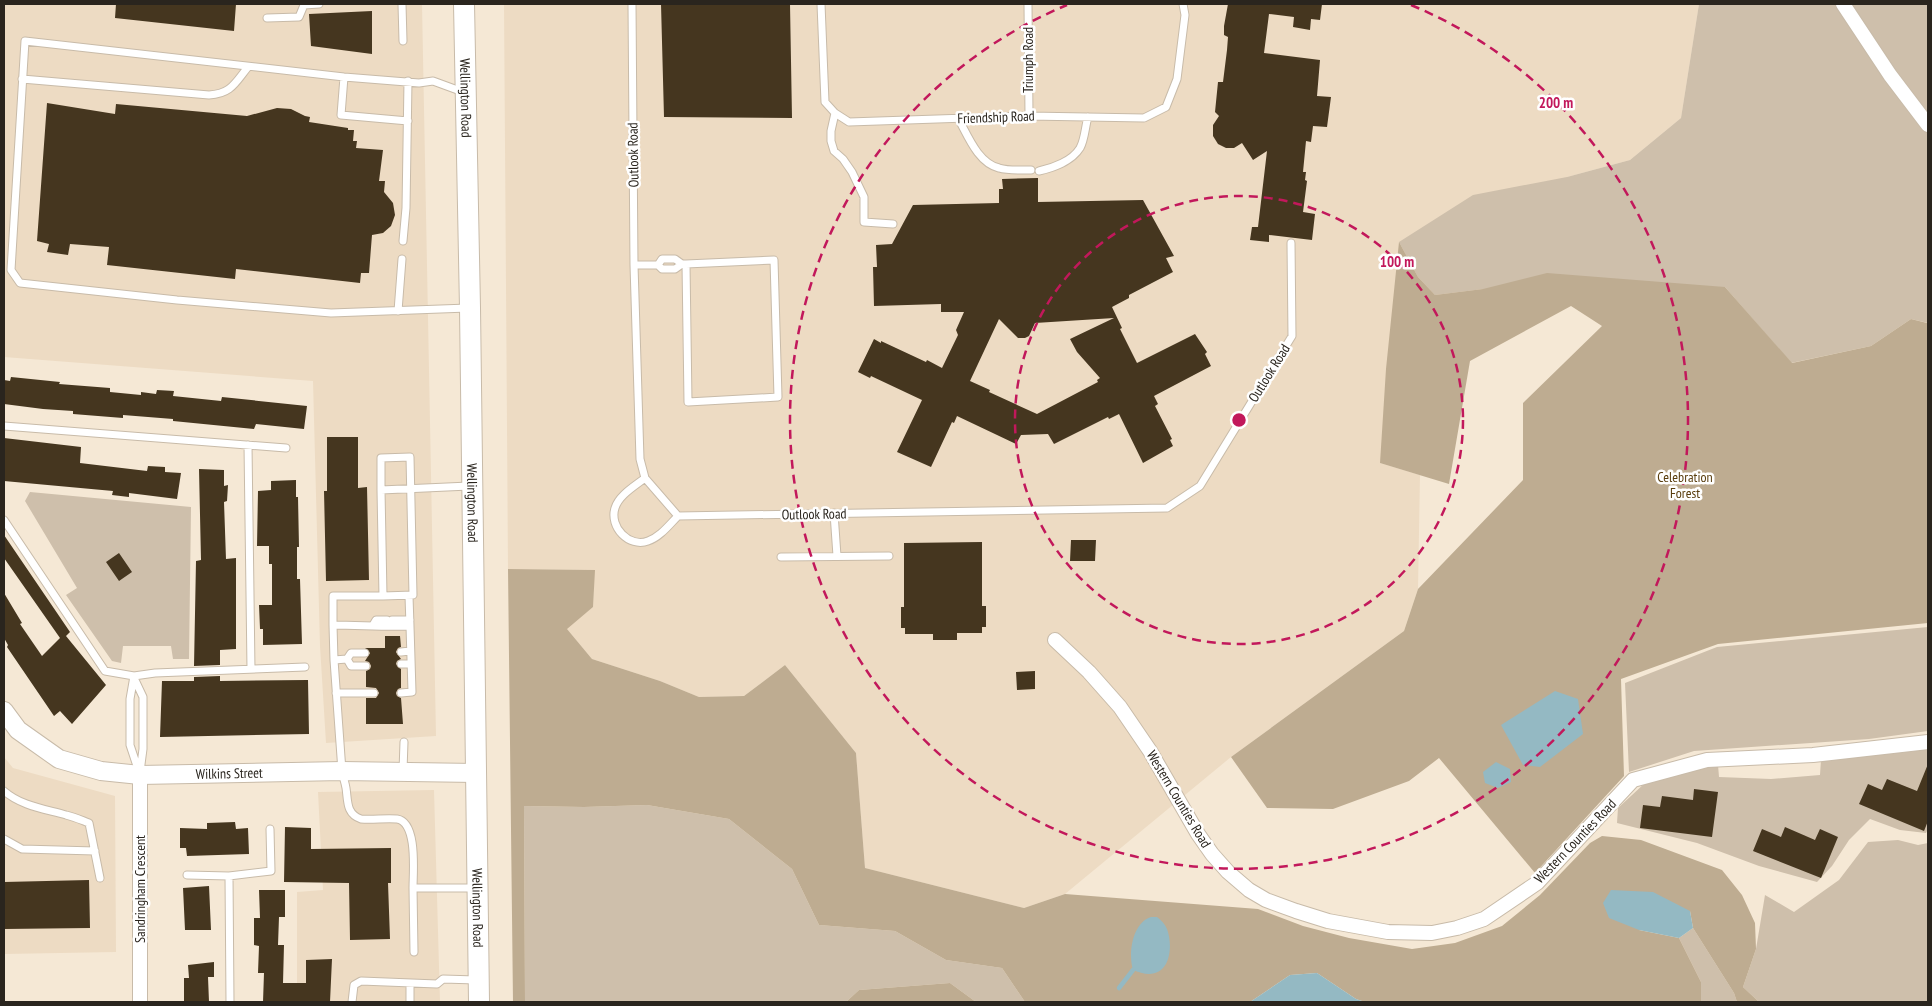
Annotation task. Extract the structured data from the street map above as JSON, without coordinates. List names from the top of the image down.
{
  "streets": {
    "main road": ["Wellington Road"],
    "street": ["Wilkins Street", "Western Counties Road", "Sandringham Crescent"],
    "lane": ["Triumph Road", "Friendship Road", "Outlook Road"]
  },
  "crossings": [
    ["Triumph Road", "Friendship Road"],
    ["Wellington Road", "Wilkins Street"],
    ["Wilkins Street", "Sandringham Crescent"]
  ],
  "parks": ["Celebration Forest"],
  "rings": ["200 m", "100 m"]
}
